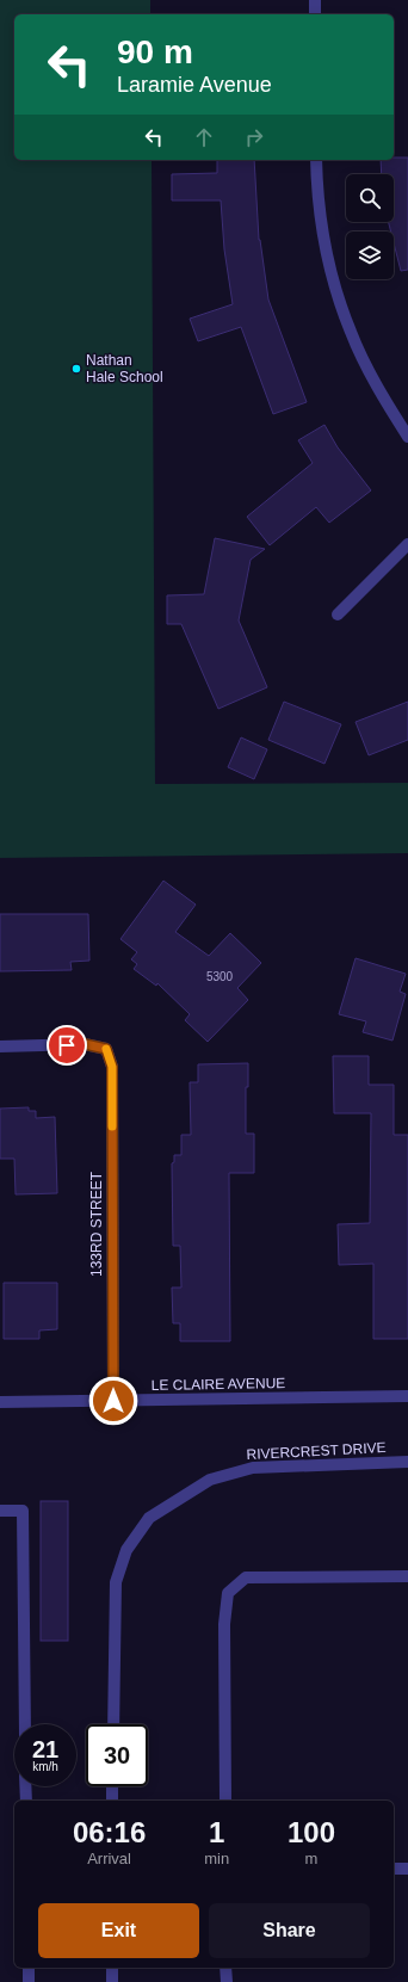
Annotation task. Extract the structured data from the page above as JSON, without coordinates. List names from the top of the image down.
{
  "streets": {
    "street": ["133RD STREET", "LE CLAIRE AVENUE", "RIVERCREST DRIVE"]
  },
  "crossings": [
    ["133RD STREET", "LE CLAIRE AVENUE"]
  ],
  "places": ["Nathan Hale School"],
  "house_numbers": ["5300"],
  "page": {
    "turn": ["90 m", "Laramie Avenue"],
    "speed": "21 km/h",
    "limit": "30",
    "eta": [
      "06:16",
      "Arrival",
      "1",
      "min",
      "100",
      "m"
    ],
    "buttons": ["Exit", "Share"]
  }
}
